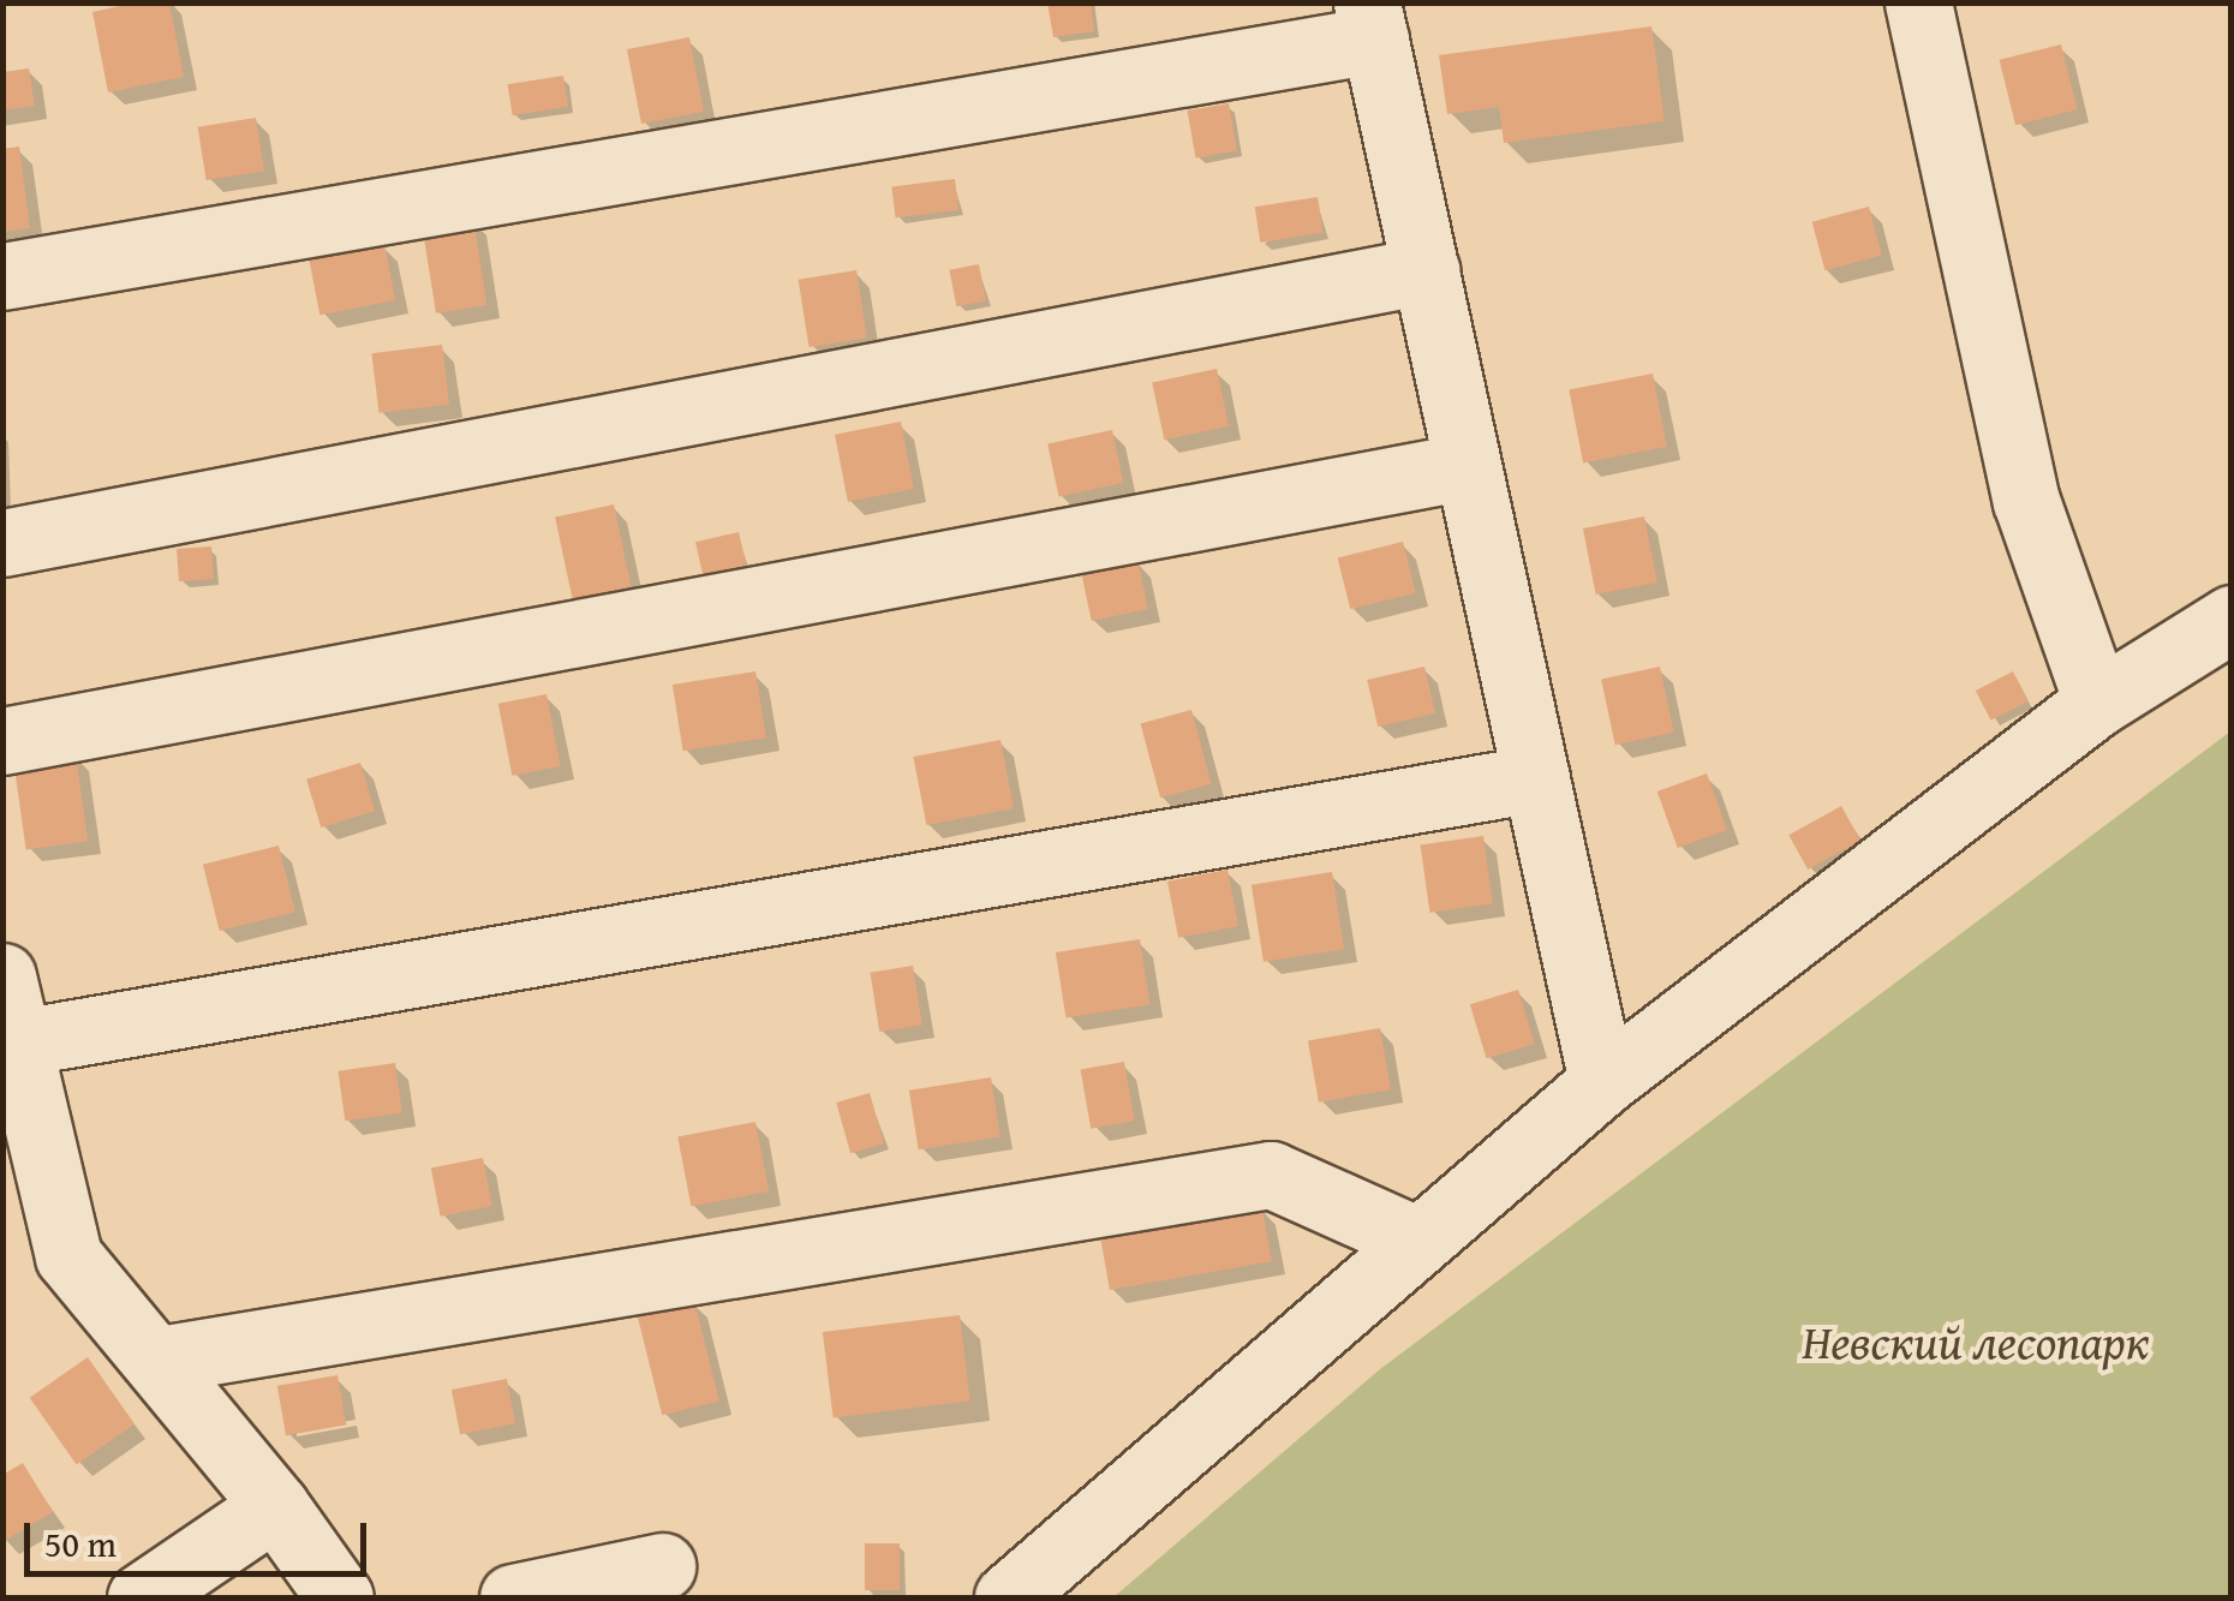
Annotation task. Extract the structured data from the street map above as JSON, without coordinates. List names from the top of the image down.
{
  "parks": ["Невский лесопарк"],
  "scale_bar": "50 m"
}
